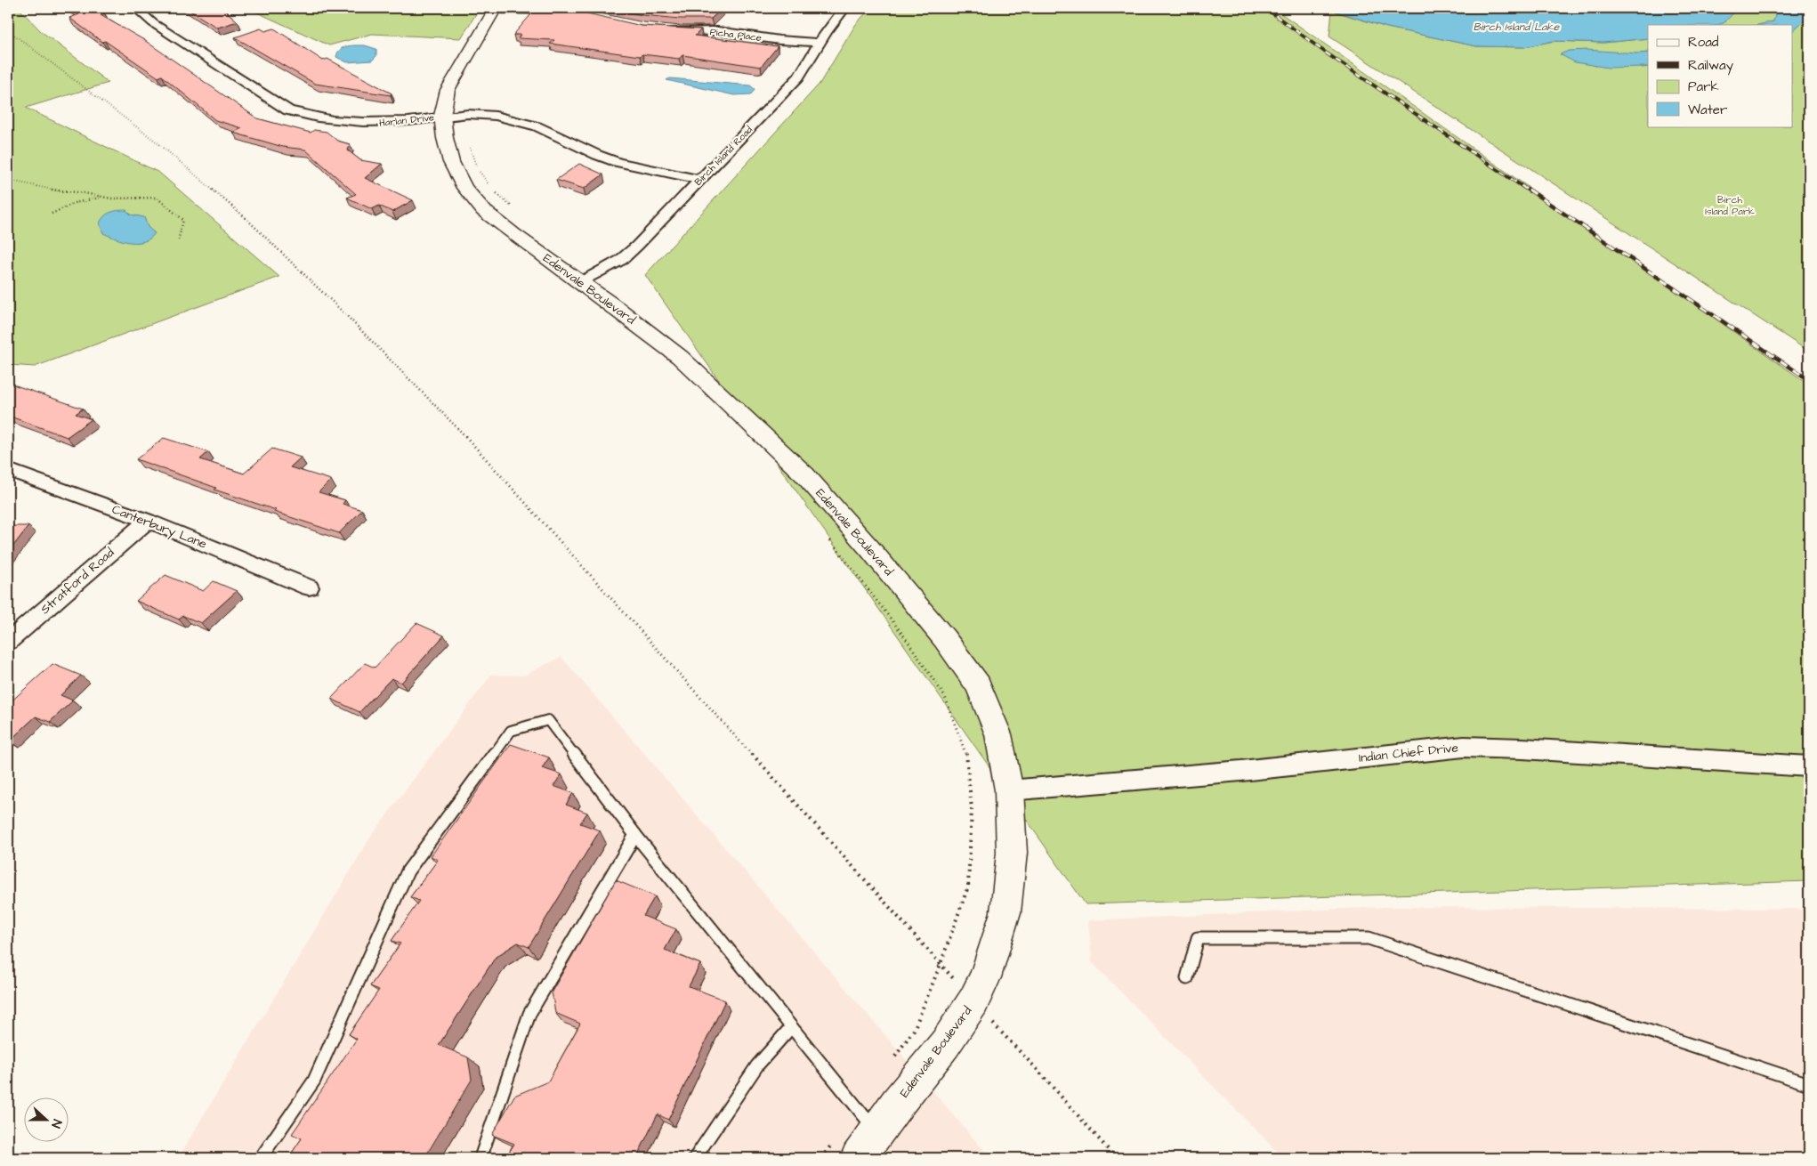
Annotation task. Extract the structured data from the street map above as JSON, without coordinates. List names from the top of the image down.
{
  "streets": {
    "street": [
      "Picha Place",
      "Harlan Drive",
      "Birch Island Road",
      "Edenvale Boulevard",
      "Canterbury Lane",
      "Stratford Road",
      "Indian Chief Drive"
    ]
  },
  "crossings": [
    ["Picha Place", "Birch Island Road"],
    ["Harlan Drive", "Birch Island Road"],
    ["Harlan Drive", "Edenvale Boulevard"],
    ["Birch Island Road", "Edenvale Boulevard"],
    ["Edenvale Boulevard", "Indian Chief Drive"],
    ["Canterbury Lane", "Stratford Road"]
  ],
  "water": ["Birch Island Lake"],
  "parks": ["Birch Island Park"],
  "legend": [
    "Road",
    "Railway",
    "Park",
    "Water"
  ],
  "north": "right"
}
